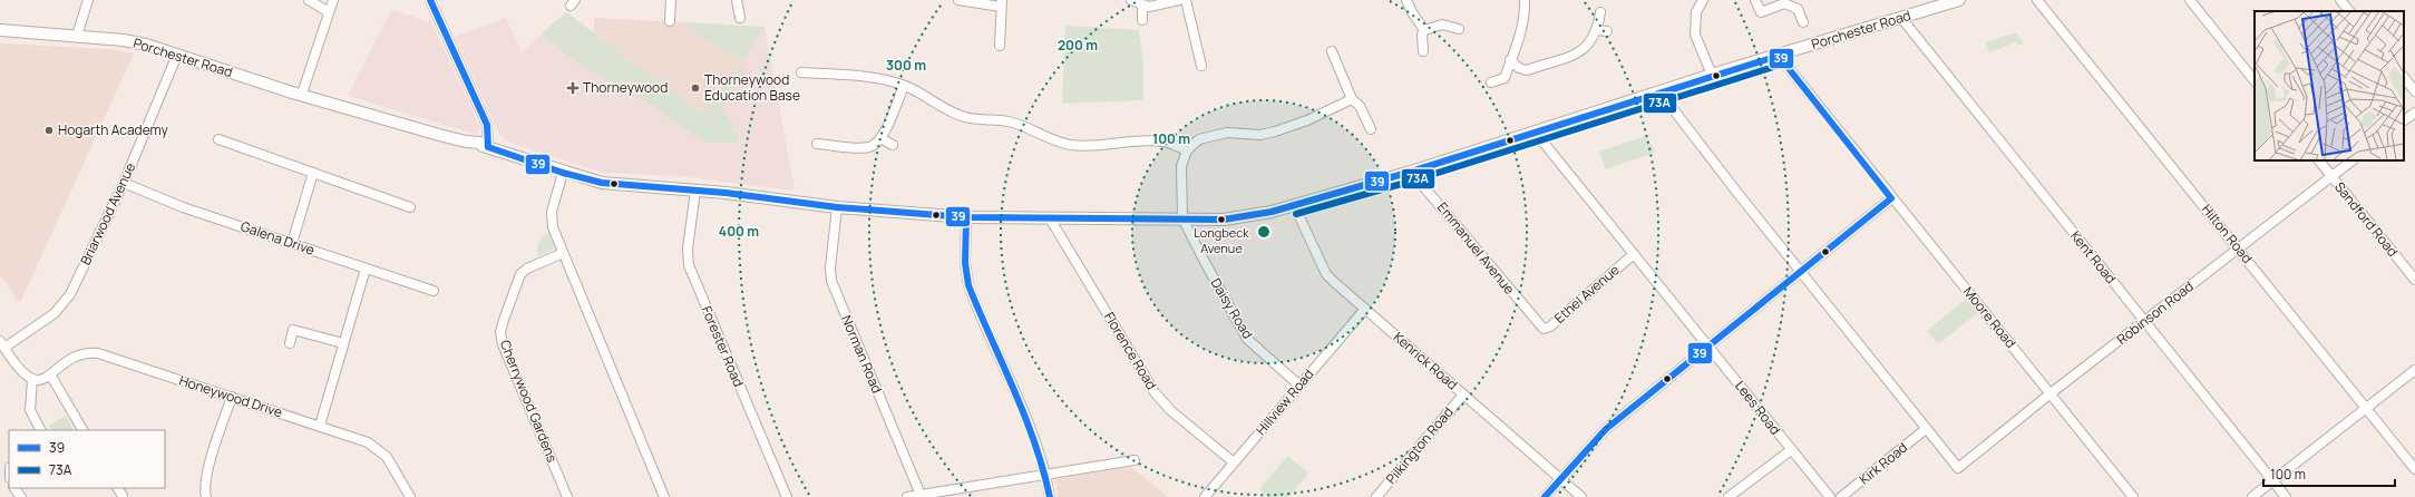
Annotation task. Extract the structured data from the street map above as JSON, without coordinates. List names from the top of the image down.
{
  "streets": {
    "street": [
      "Porchester Road",
      "Briarwood Avenue",
      "Sandford Road",
      "Hilton Road",
      "Galena Drive",
      "Emmanuel Avenue",
      "Kent Road",
      "Ethel Avenue",
      "Daisy Road",
      "Robinson Road",
      "Moore Road",
      "Forester Road",
      "Florence Road",
      "Norman Road",
      "Kenrick Road",
      "Honeywood Drive",
      "Cherrywood Gardens",
      "Hillview Road",
      "Lees Road",
      "Pilkington Road",
      "Kirk Road"
    ]
  },
  "crossings": [
    ["Porchester Road", "Briarwood Avenue"],
    ["Porchester Road", "Emmanuel Avenue"],
    ["Porchester Road", "Kent Road"],
    ["Porchester Road", "Daisy Road"],
    ["Porchester Road", "Moore Road"],
    ["Porchester Road", "Forester Road"],
    ["Porchester Road", "Florence Road"],
    ["Porchester Road", "Norman Road"],
    ["Porchester Road", "Kenrick Road"],
    ["Porchester Road", "Lees Road"],
    ["Briarwood Avenue", "Galena Drive"],
    ["Sandford Road", "Robinson Road"],
    ["Hilton Road", "Robinson Road"],
    ["Emmanuel Avenue", "Ethel Avenue"],
    ["Kent Road", "Robinson Road"],
    ["Ethel Avenue", "Lees Road"],
    ["Daisy Road", "Hillview Road"],
    ["Robinson Road", "Moore Road"],
    ["Robinson Road", "Kirk Road"],
    ["Florence Road", "Hillview Road"],
    ["Kenrick Road", "Hillview Road"],
    ["Kenrick Road", "Pilkington Road"]
  ],
  "places": {
    "health": ["Thorneywood"],
    "other": ["Thorneywood Education Base", "Hogarth Academy", "Longbeck Avenue"]
  },
  "lines": ["transit line 39", "transit line 73A"],
  "legend": ["39", "73A"],
  "scale_bar": "100 m",
  "rings": [
    "200 m",
    "300 m",
    "100 m",
    "400 m"
  ]
}
